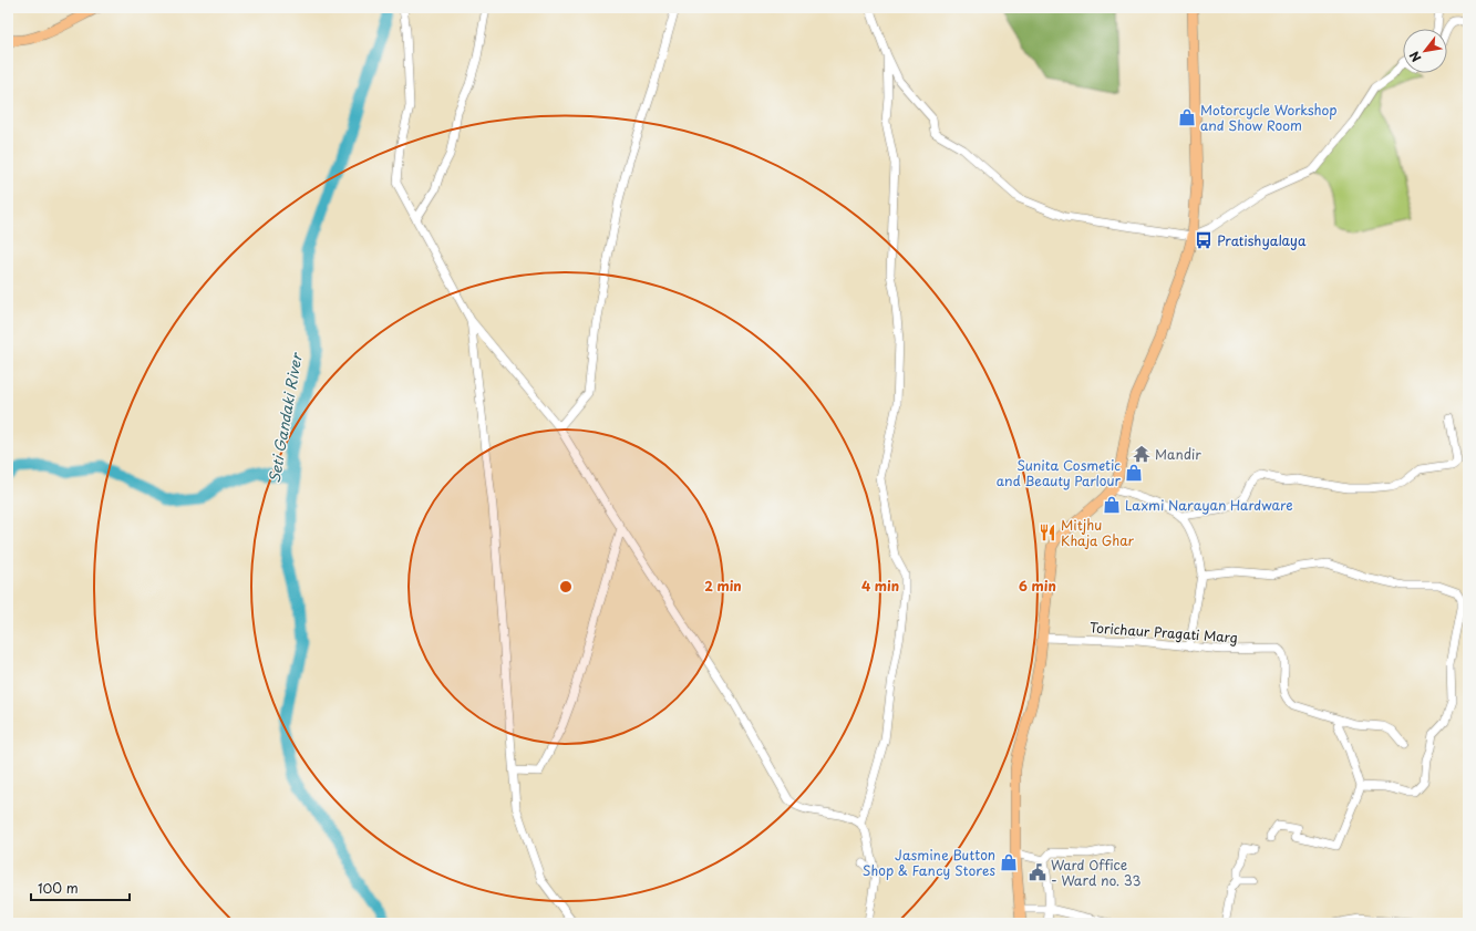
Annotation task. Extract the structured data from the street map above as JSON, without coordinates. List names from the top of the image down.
{
  "streets": {
    "street": ["Torichaur Pragati Marg"]
  },
  "water": ["Seti Gandaki River"],
  "places": {
    "shop": [
      "Motorcycle Workshop and Show Room",
      "Sunita Cosmetic and Beauty Parlour",
      "Laxmi Narayan Hardware",
      "Jasmine Button Shop & Fancy Stores"
    ],
    "bus stop": ["Pratishyalaya"],
    "temple": ["Mandir"],
    "restaurant": ["Mitjhu Khaja Ghar"],
    "public building": ["Ward Office - Ward no. 33"]
  },
  "scale_bar": "100 m",
  "north": "bottom left",
  "rings": ["2 min", "4 min", "6 min"]
}
